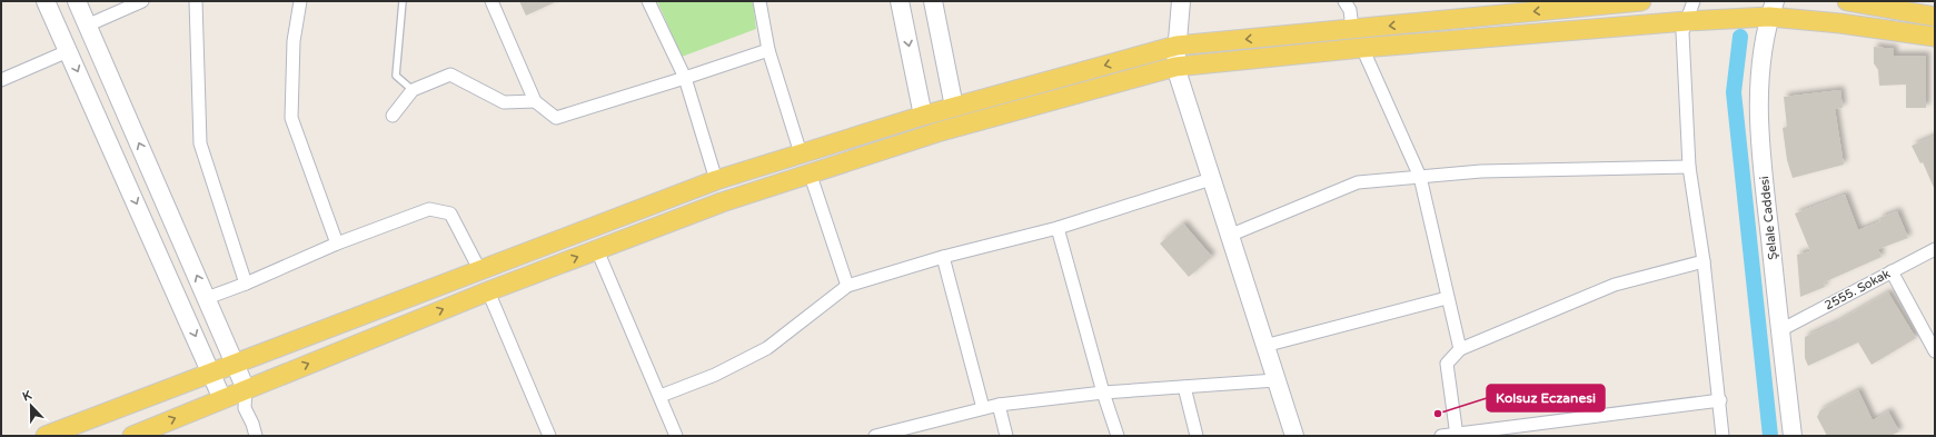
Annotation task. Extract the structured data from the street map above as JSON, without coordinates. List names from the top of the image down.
{
  "streets": {
    "street": ["Şelale Caddesi", "2555. Sokak"]
  },
  "crossings": [
    ["Şelale Caddesi", "2555. Sokak"]
  ],
  "places": ["Kolsuz Eczanesi"],
  "north": "top"
}
